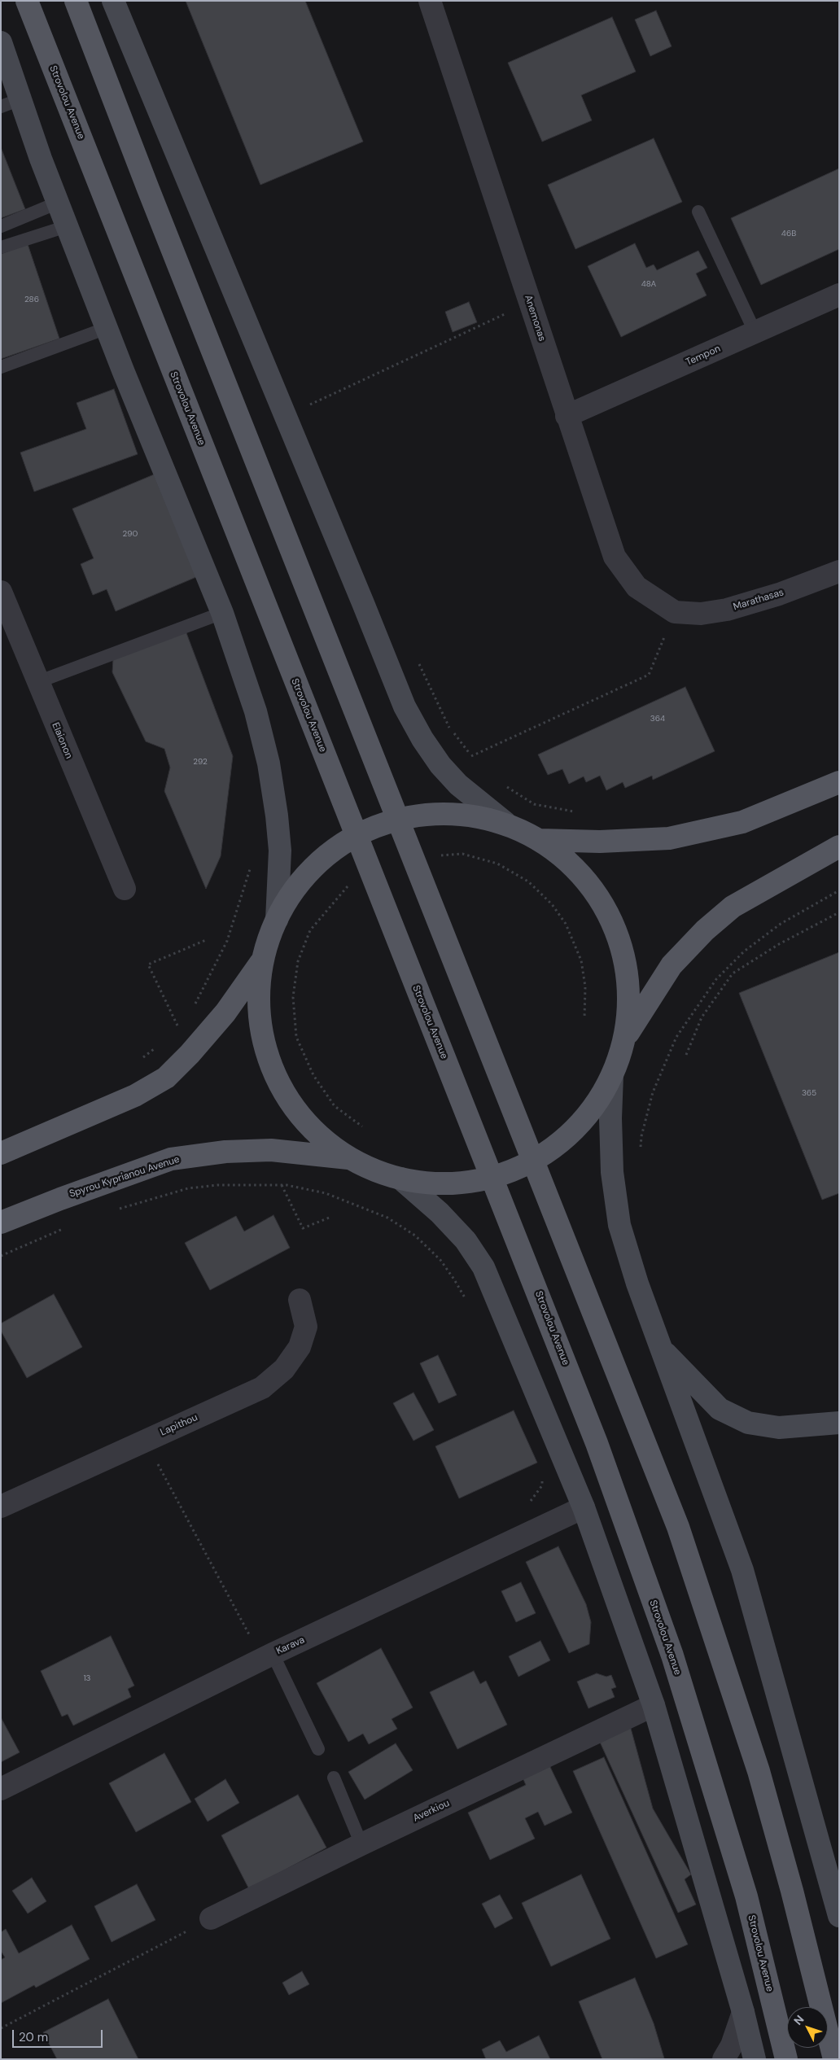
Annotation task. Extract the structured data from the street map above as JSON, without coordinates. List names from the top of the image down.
{
  "streets": {
    "main road": ["Strovolou Avenue", "Spyrou Kyprianou Avenue"],
    "street": [
      "Anemonas",
      "Tempon",
      "Marathasas",
      "Elaionon",
      "Lapithou",
      "Karava",
      "Averkiou"
    ]
  },
  "crossings": [
    ["Anemonas", "Tempon"],
    ["Anemonas", "Marathasas"]
  ],
  "house_numbers": [
    "46B",
    "48A",
    "286",
    "290",
    "364",
    "292",
    "365",
    "13"
  ],
  "scale_bar": "20 m",
  "north": "top left"
}
